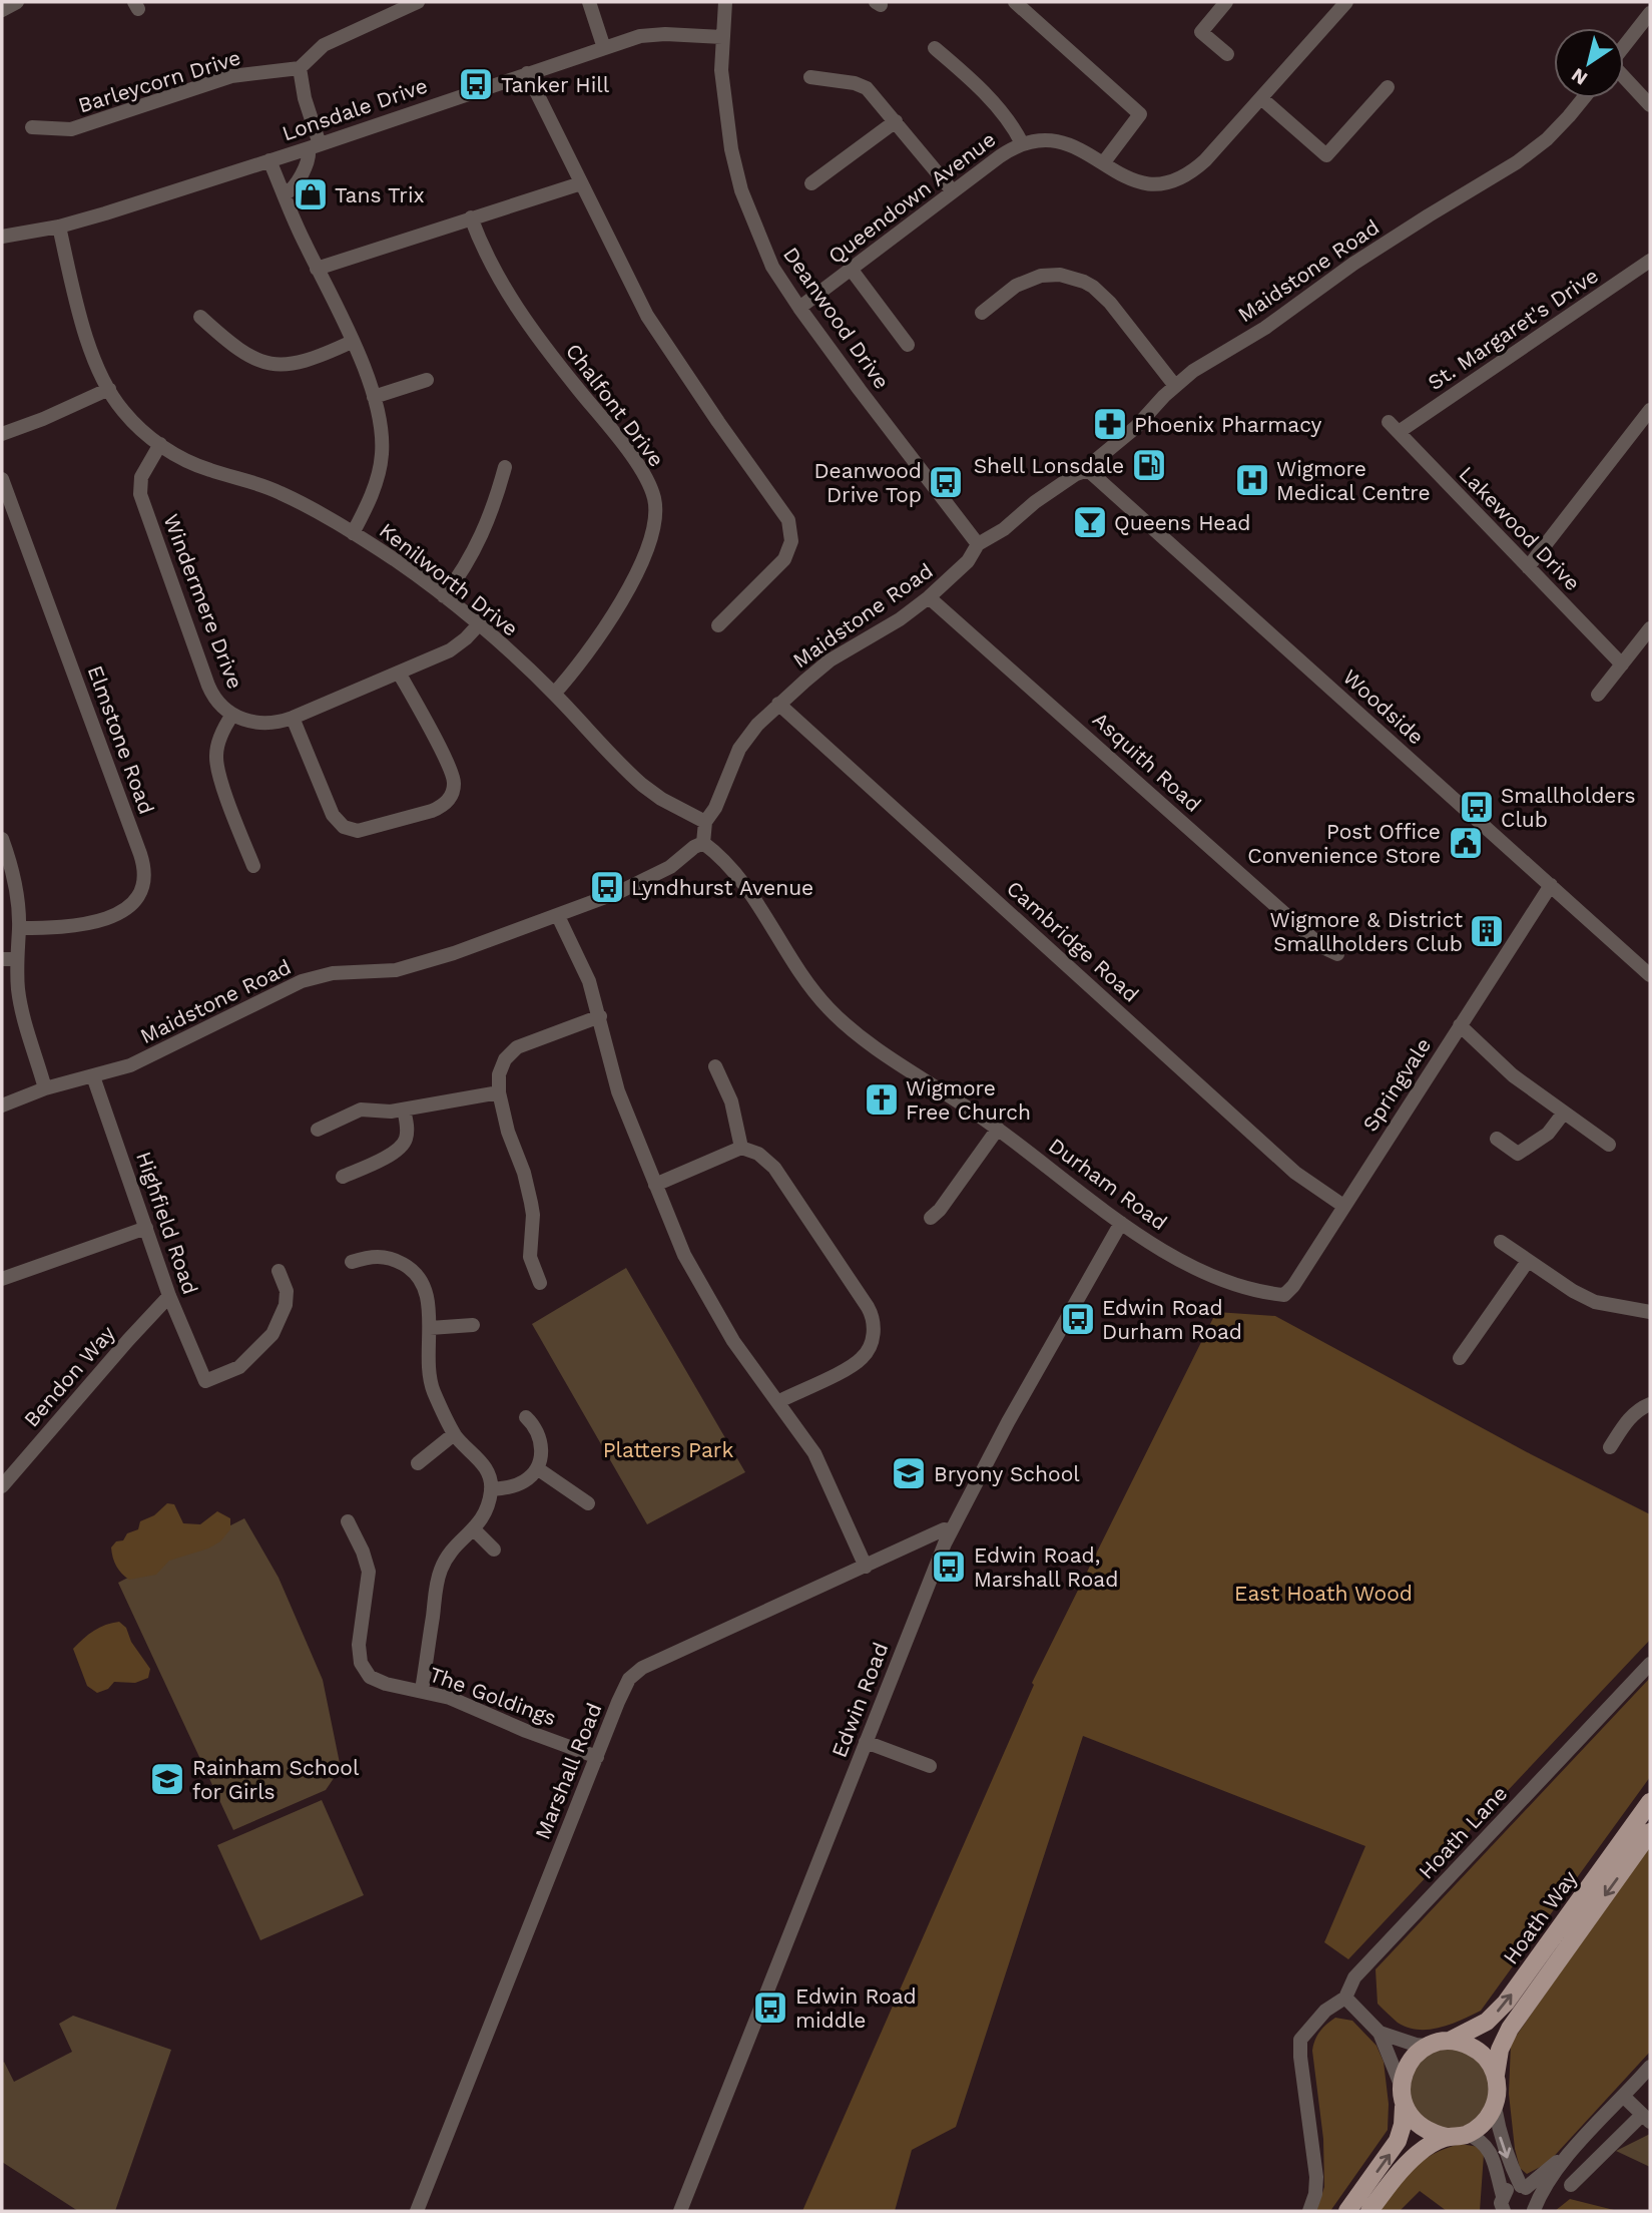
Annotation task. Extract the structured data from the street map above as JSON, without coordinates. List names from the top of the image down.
{
  "streets": {
    "main road": ["Hoath Way"],
    "street": [
      "Barleycorn Drive",
      "Lonsdale Drive",
      "Queendown Avenue",
      "Maidstone Road",
      "Deanwood Drive",
      "St. Margaret's Drive",
      "Chalfont Drive",
      "Lakewood Drive",
      "Kenilworth Drive",
      "Windermere Drive",
      "Woodside",
      "Elmstone Road",
      "Asquith Road",
      "Cambridge Road",
      "Springvale",
      "Durham Road",
      "Highfield Road",
      "Bendon Way",
      "The Goldings",
      "Edwin Road",
      "Marshall Road",
      "Hoath Lane"
    ]
  },
  "crossings": [
    ["Lonsdale Drive", "Deanwood Drive"],
    ["Lonsdale Drive", "Kenilworth Drive"],
    ["Queendown Avenue", "Deanwood Drive"],
    ["Maidstone Road", "Deanwood Drive"],
    ["Maidstone Road", "Kenilworth Drive"],
    ["Maidstone Road", "Woodside"],
    ["Maidstone Road", "Asquith Road"],
    ["Maidstone Road", "Cambridge Road"],
    ["Maidstone Road", "Durham Road"],
    ["Maidstone Road", "Highfield Road"],
    ["St. Margaret's Drive", "Lakewood Drive"],
    ["Chalfont Drive", "Kenilworth Drive"],
    ["Kenilworth Drive", "Windermere Drive"],
    ["Woodside", "Springvale"],
    ["Cambridge Road", "Springvale"],
    ["Springvale", "Durham Road"],
    ["Durham Road", "Edwin Road"],
    ["Highfield Road", "Bendon Way"],
    ["The Goldings", "Marshall Road"],
    ["Edwin Road", "Marshall Road"]
  ],
  "parks": ["Platters Park", "East Hoath Wood"],
  "places": {
    "bus stop": [
      "Tanker Hill",
      "Deanwood Drive Top",
      "Smallholders Club",
      "Lyndhurst Avenue",
      "Edwin Road Durham Road",
      "Edwin Road, Marshall Road",
      "Edwin Road middle"
    ],
    "shop": ["Tans Trix"],
    "pharmacy": ["Phoenix Pharmacy"],
    "fuel station": ["Shell Lonsdale"],
    "hospital": ["Wigmore Medical Centre"],
    "bar": ["Queens Head"],
    "public building": ["Post Office Convenience Store"],
    "building": ["Wigmore & District Smallholders Club"],
    "church": ["Wigmore Free Church"],
    "school or university": ["Bryony School", "Rainham School for Girls"]
  },
  "north": "bottom left"
}
